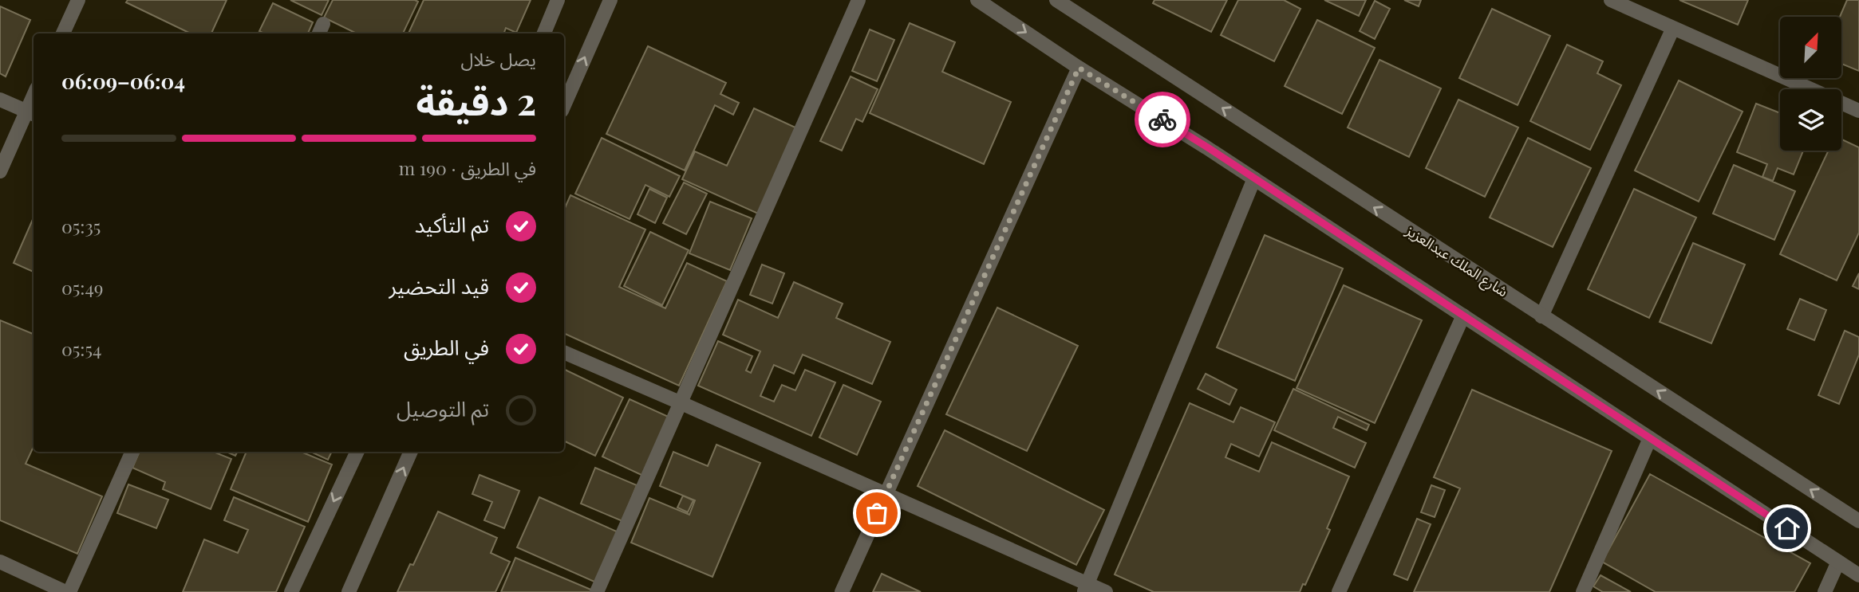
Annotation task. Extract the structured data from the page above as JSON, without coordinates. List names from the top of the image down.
{
  "streets": {
    "street": ["شارع الملك عبدالعزيز"]
  },
  "north": "top right",
  "page": {
    "heading": ["2 دقيقة", "يصل خلال", "06:04–06:09"],
    "bar": "في الطريق · 190 m",
    "list": [
      ["تم التأكيد", "05:35"],
      ["قيد التحضير", "05:49"],
      ["في الطريق", "05:54"],
      "تم التوصيل"
    ]
  }
}
